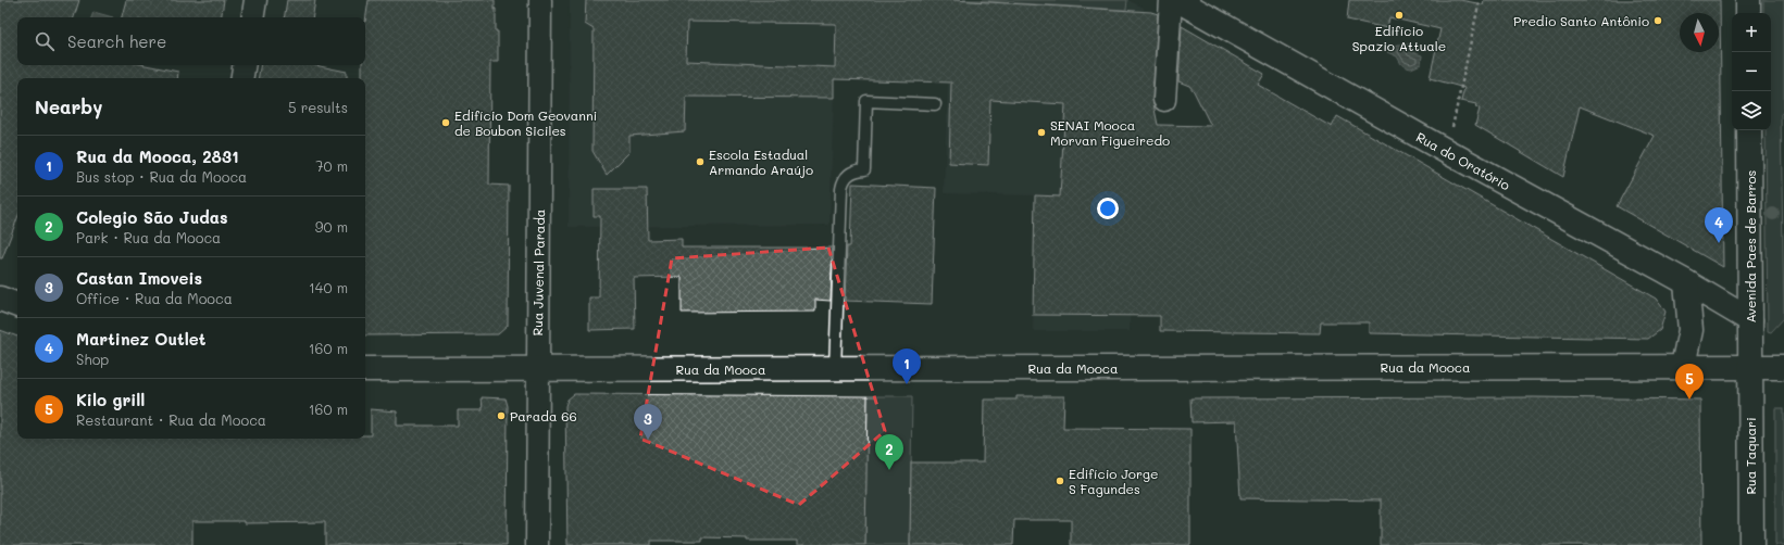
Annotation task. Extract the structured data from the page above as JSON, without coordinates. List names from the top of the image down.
{
  "streets": {
    "main road": [
      "Rua do Oratório",
      "Avenida Paes de Barros",
      "Rua da Mooca",
      "Rua Taquari"
    ],
    "street": ["Rua Juvenal Parada"]
  },
  "crossings": [
    ["Rua do Oratório", "Avenida Paes de Barros"],
    ["Avenida Paes de Barros", "Rua da Mooca"],
    ["Avenida Paes de Barros", "Rua Taquari"],
    ["Rua Juvenal Parada", "Rua da Mooca"],
    ["Rua da Mooca", "Rua Taquari"]
  ],
  "places": [
    "Edifício Spazio Attuale",
    "Predio Santo Antônio",
    "Edifício Dom Geovanni de Boubon Siciles",
    "SENAI Mooca Morvan Figueiredo",
    "Escola Estadual Armando Araújo",
    "Parada 66",
    "Edifício Jorge S Fagundes"
  ],
  "north": "bottom",
  "page": {
    "map_buttons": ["+", "−"],
    "search": "Search here",
    "heading": ["Nearby", "5 results"],
    "list": [
      {
        "mark": "1",
        "name": "Rua da Mooca, 2831",
        "note": "Bus stop · Rua da Mooca",
        "value": "70 m"
      },
      {
        "mark": "2",
        "name": "Colegio São Judas",
        "note": "Park · Rua da Mooca",
        "value": "90 m"
      },
      {
        "mark": "3",
        "name": "Castan Imoveis",
        "note": "Office · Rua da Mooca",
        "value": "140 m"
      },
      {
        "mark": "4",
        "name": "Martinez Outlet",
        "note": "Shop",
        "value": "160 m"
      },
      {
        "mark": "5",
        "name": "Kilo grill",
        "note": "Restaurant · Rua da Mooca",
        "value": "160 m"
      }
    ],
    "pins": [
      "4",
      "1",
      "5",
      "3",
      "2"
    ]
  }
}
